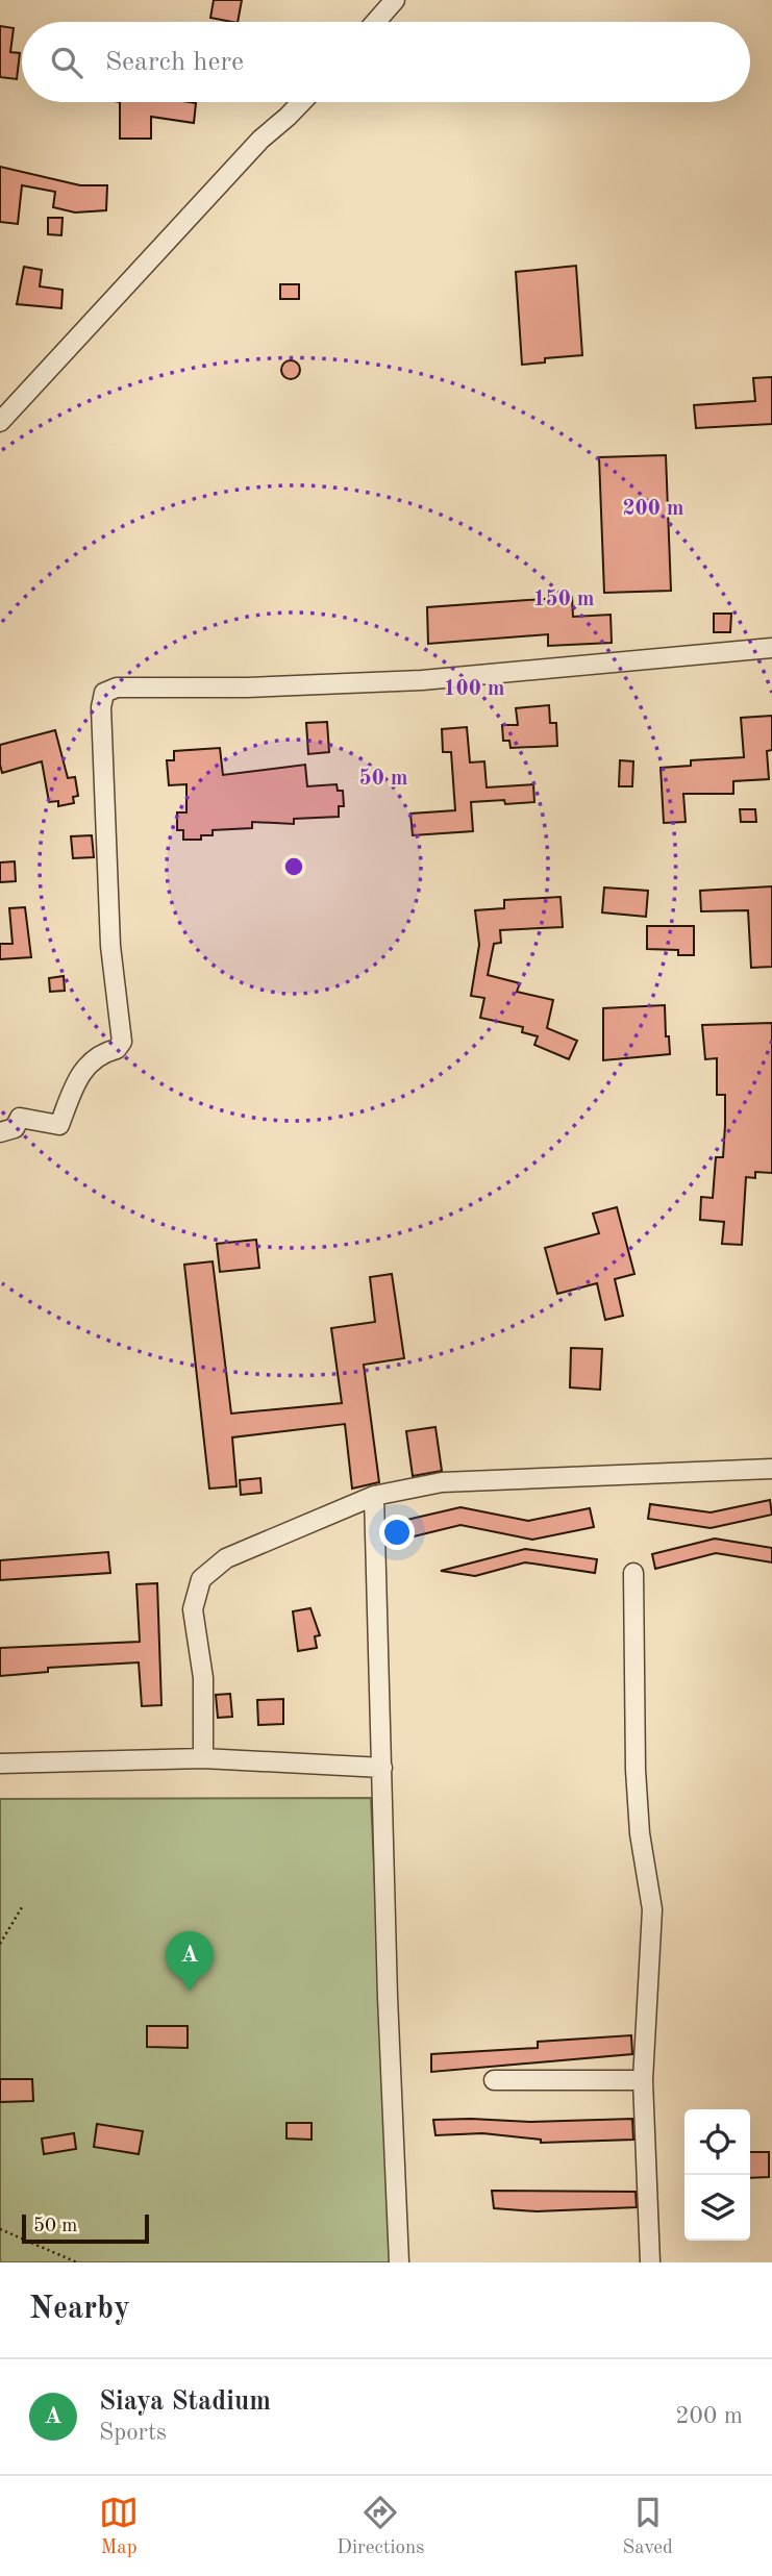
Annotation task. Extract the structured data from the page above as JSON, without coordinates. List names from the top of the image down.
{
  "scale_bar": "50 m",
  "page": {
    "search": "Search here",
    "pins": "A",
    "scale": "50 m",
    "heading": "Nearby",
    "list": [
      {
        "mark": "A",
        "name": "Siaya Stadium",
        "note": "Sports",
        "value": "200 m"
      }
    ],
    "nav": ["Map", "Directions", "Saved"]
  },
  "rings": [
    "200 m",
    "150 m",
    "100 m",
    "50 m"
  ]
}
